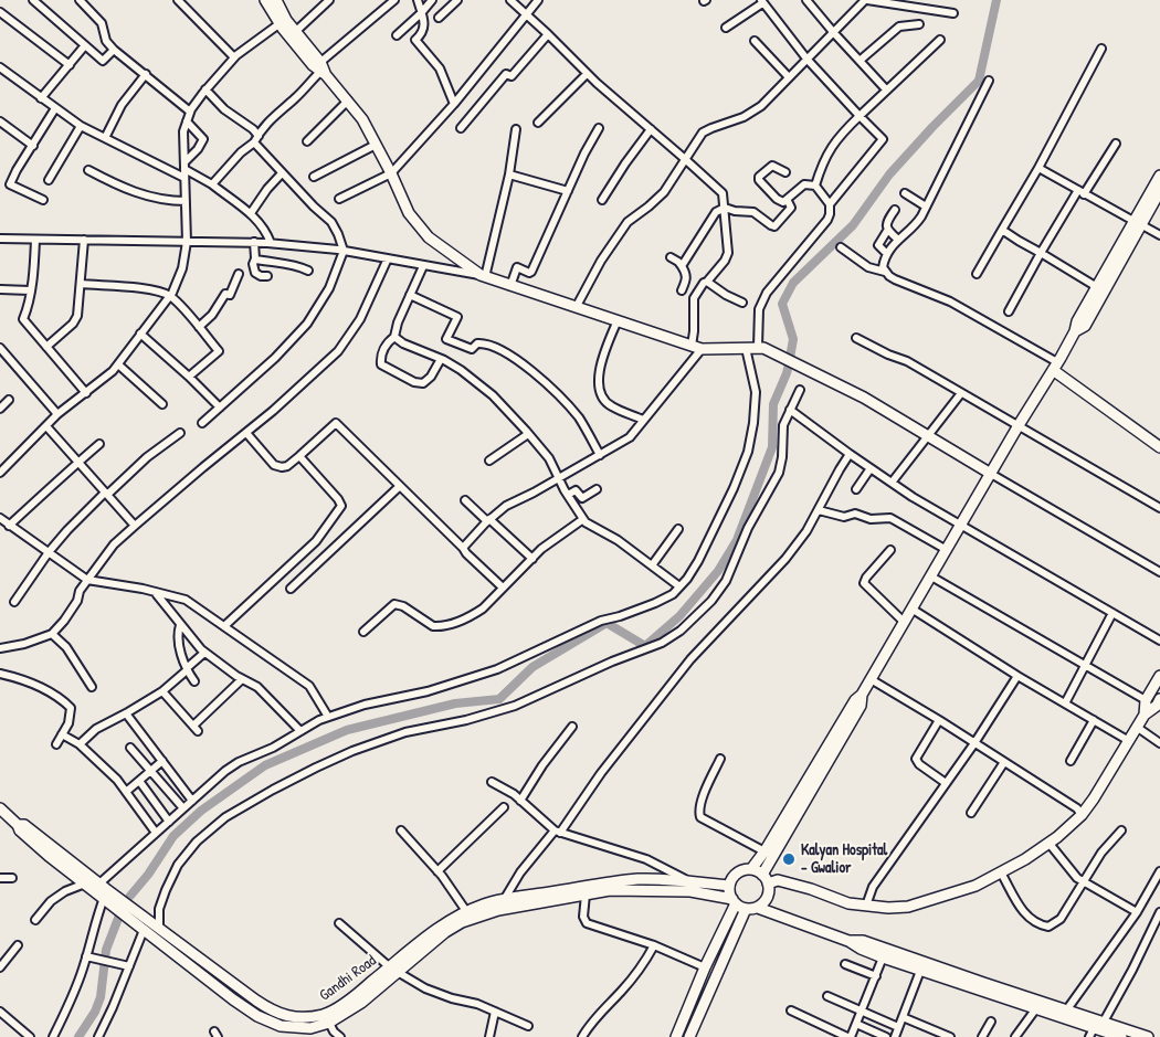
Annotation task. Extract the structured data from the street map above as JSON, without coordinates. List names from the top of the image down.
{
  "streets": {
    "main road": ["Gandhi Road"]
  },
  "places": ["Kalyan Hospital - Gwalior"]
}
